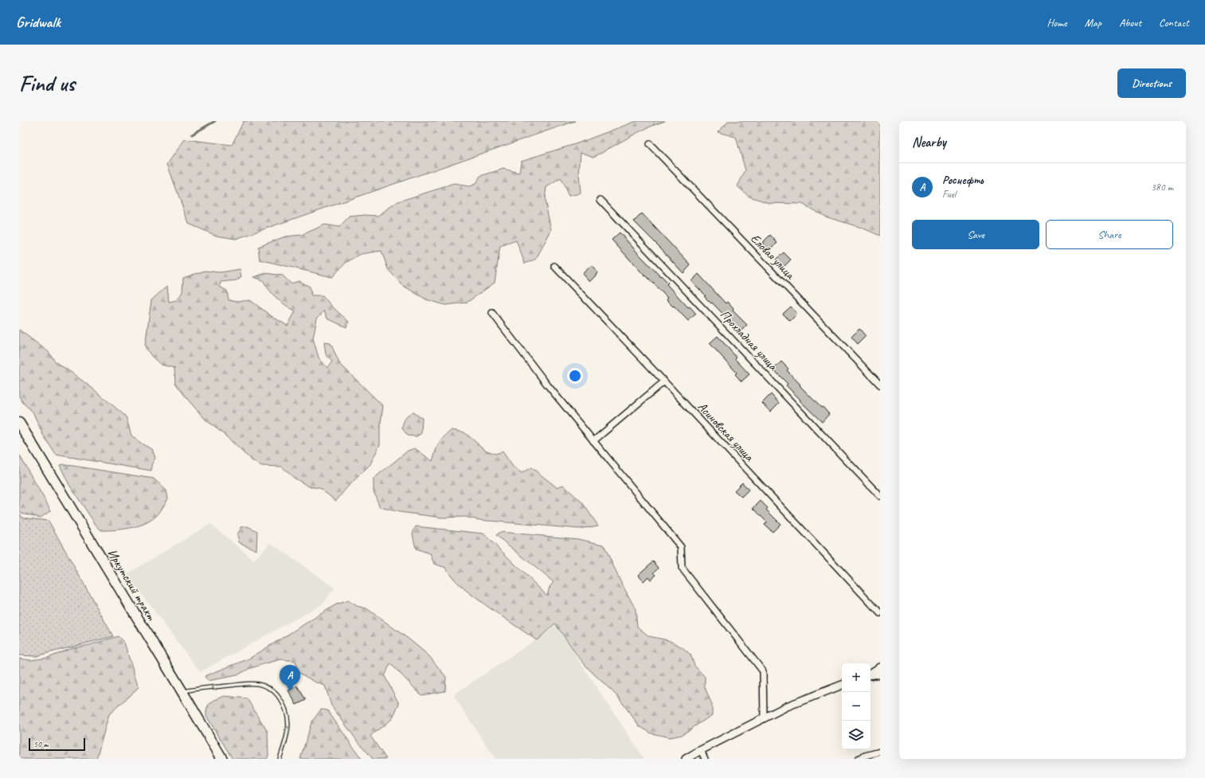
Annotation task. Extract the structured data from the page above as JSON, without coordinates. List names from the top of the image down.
{
  "streets": {
    "main road": ["Иркутский тракт"],
    "street": ["Еловая улица", "Прохладная улица", "Асиновская улица"]
  },
  "scale_bar": "50 m",
  "page": {
    "header": "Gridwalk",
    "nav": [
      "Home",
      "Map",
      "About",
      "Contact"
    ],
    "buttons": [
      "Directions",
      ["Save", "Share"]
    ],
    "title": "Find us",
    "heading": "Nearby",
    "list": [
      {
        "mark": "A",
        "name": "Роснефть",
        "note": "Fuel",
        "value": "380 m"
      }
    ],
    "map_buttons": ["+", "−"],
    "pins": "A",
    "scale": "50 m"
  }
}
